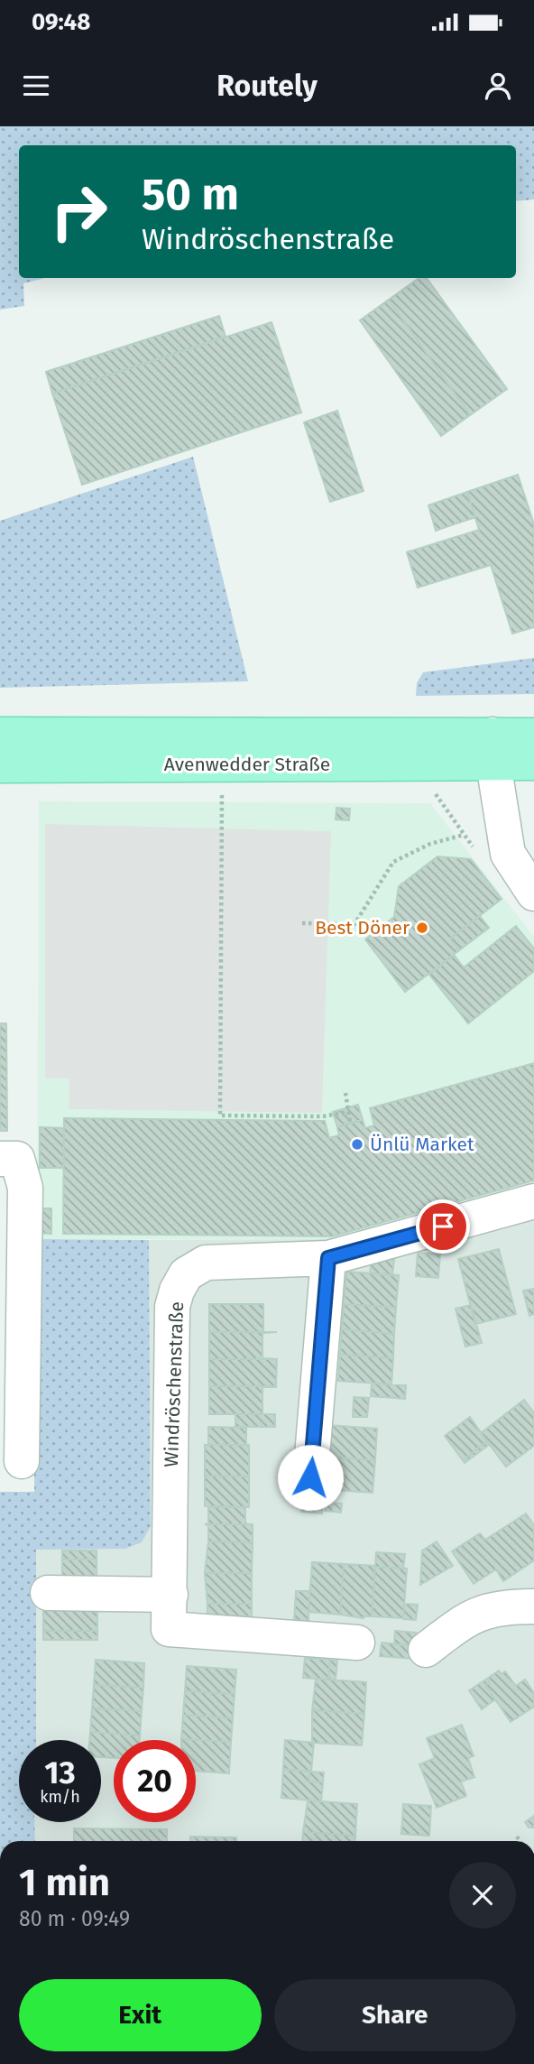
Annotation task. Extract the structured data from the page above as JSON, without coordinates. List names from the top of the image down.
{
  "streets": {
    "main road": ["Avenwedder Straße"],
    "street": ["Windröschenstraße"]
  },
  "places": ["Best Döner", "Ünlü Market"],
  "page": {
    "status": "09:48",
    "header": "Routely",
    "turn": ["50 m", "Windröschenstraße"],
    "speed": "13 km/h",
    "limit": "20",
    "heading": ["1 min", "80 m · 09:49"],
    "buttons": ["Exit", "Share"]
  }
}
